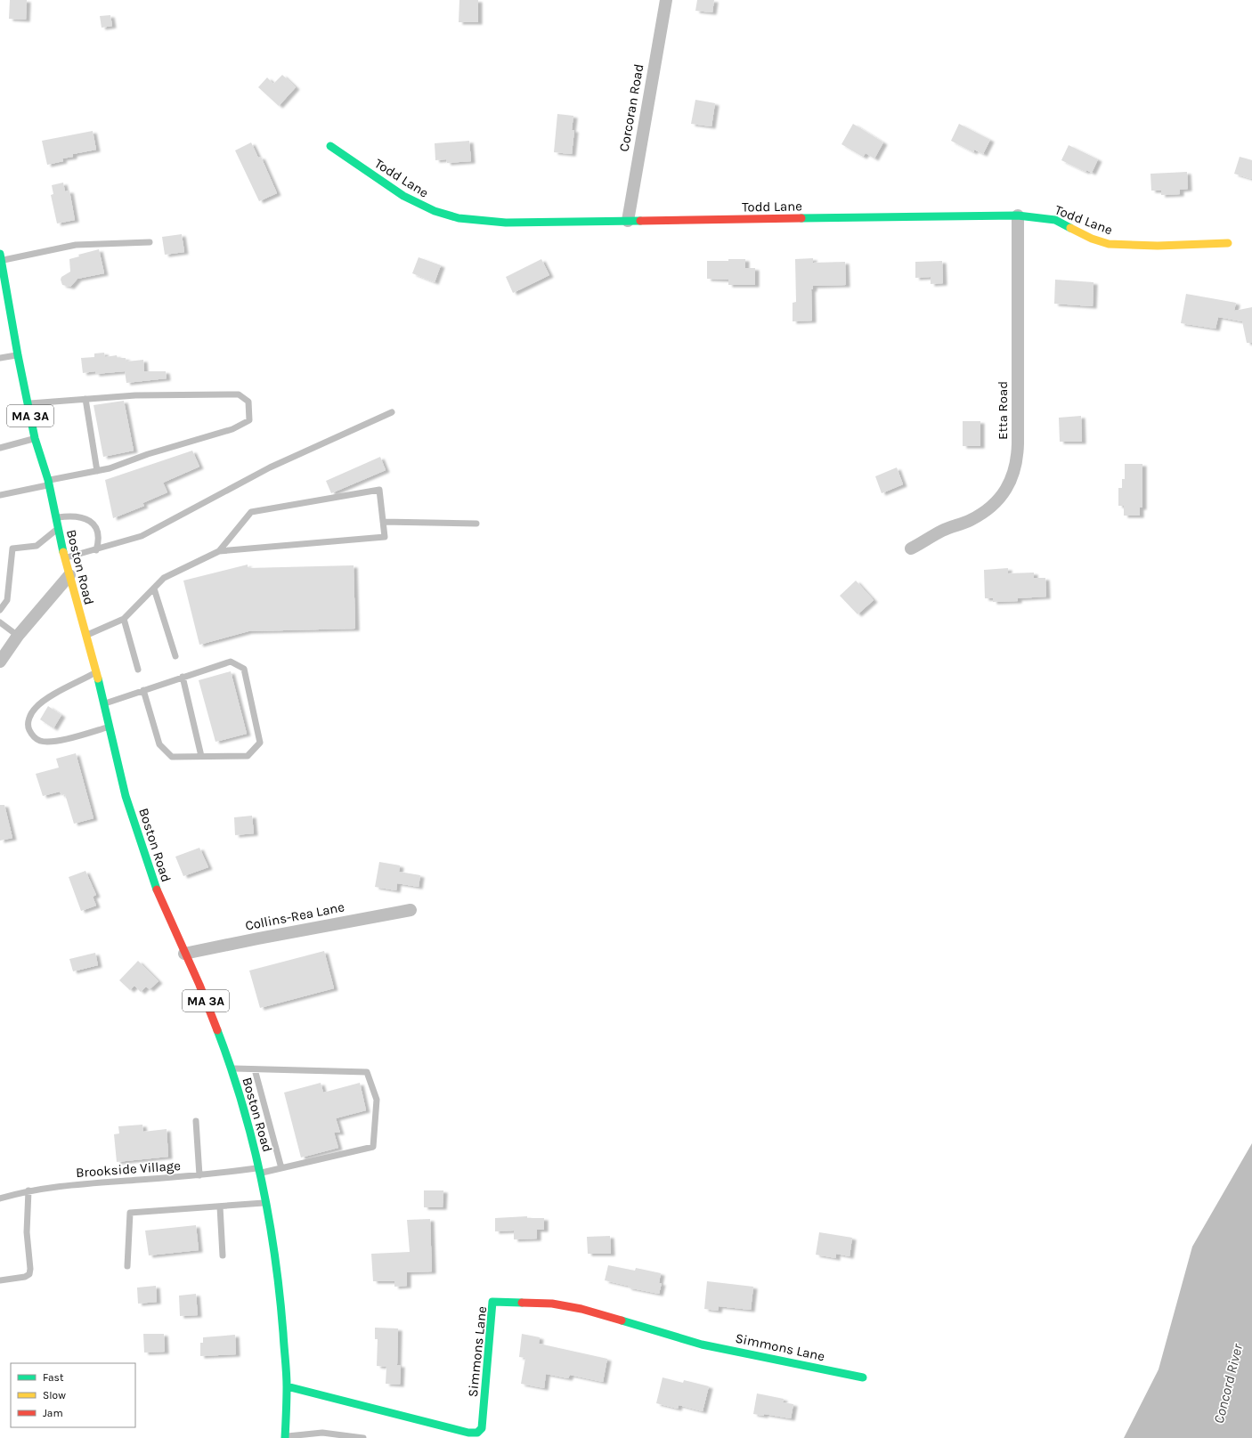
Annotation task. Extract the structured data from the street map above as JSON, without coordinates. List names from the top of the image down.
{
  "streets": {
    "street": [
      "Corcoran Road",
      "Todd Lane",
      "Etta Road",
      "MA 3A",
      "Boston Road",
      "Collins-Rea Lane",
      "Simmons Lane"
    ],
    "lane": ["Brookside Village"]
  },
  "crossings": [
    ["Corcoran Road", "Todd Lane"],
    ["Todd Lane", "Etta Road"],
    ["Boston Road", "Collins-Rea Lane"],
    ["Boston Road", "Brookside Village"],
    ["Boston Road", "Simmons Lane"]
  ],
  "water": ["Concord River"],
  "legend": ["Fast", "Slow", "Jam"]
}
